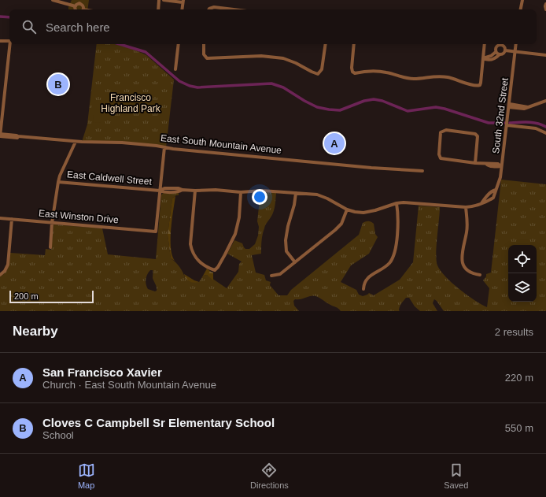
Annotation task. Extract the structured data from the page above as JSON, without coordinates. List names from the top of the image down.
{
  "streets": {
    "street": [
      "South 32nd Street",
      "East South Mountain Avenue",
      "East Caldwell Street",
      "East Winston Drive"
    ]
  },
  "crossings": [
    ["East Caldwell Street", "East Winston Drive"]
  ],
  "parks": ["Francisco Highland Park"],
  "scale_bar": "200 m",
  "page": {
    "search": "Search here",
    "pins": ["B", "A"],
    "scale": "200 m",
    "heading": ["Nearby", "2 results"],
    "list": [
      {
        "mark": "A",
        "name": "San Francisco Xavier",
        "note": "Church · East South Mountain Avenue",
        "value": "220 m"
      },
      {
        "mark": "B",
        "name": "Cloves C Campbell Sr Elementary School",
        "note": "School",
        "value": "550 m"
      }
    ],
    "nav": ["Map", "Directions", "Saved"]
  }
}
